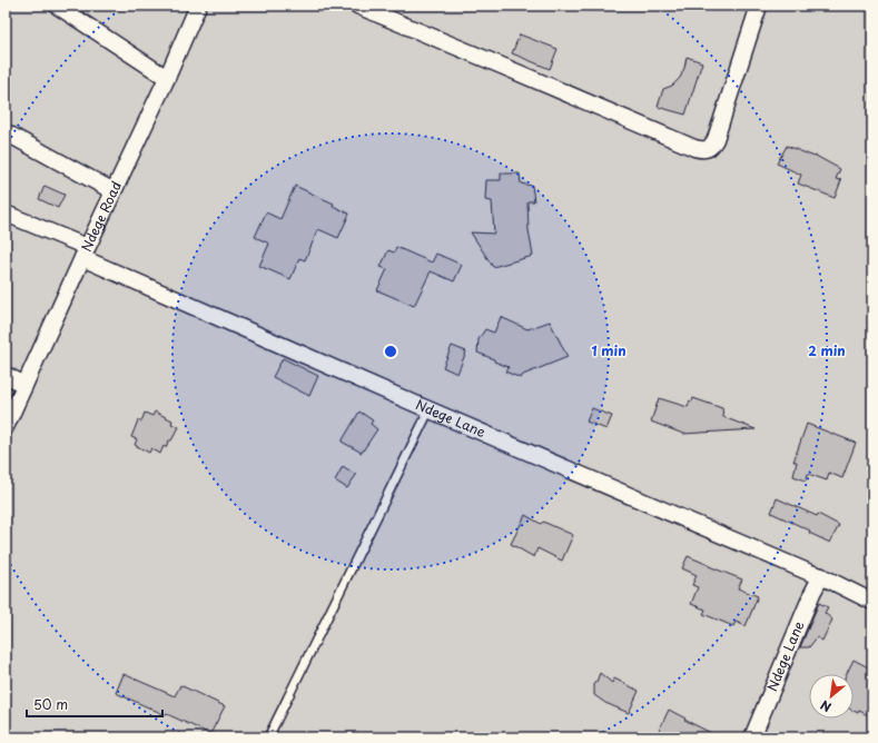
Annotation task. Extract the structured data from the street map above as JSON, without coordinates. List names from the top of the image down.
{
  "streets": {
    "street": ["Ndege Road", "Ndege Lane"]
  },
  "crossings": [
    ["Ndege Road", "Ndege Lane"]
  ],
  "scale_bar": "50 m",
  "north": "bottom left",
  "rings": ["1 min", "2 min"]
}
